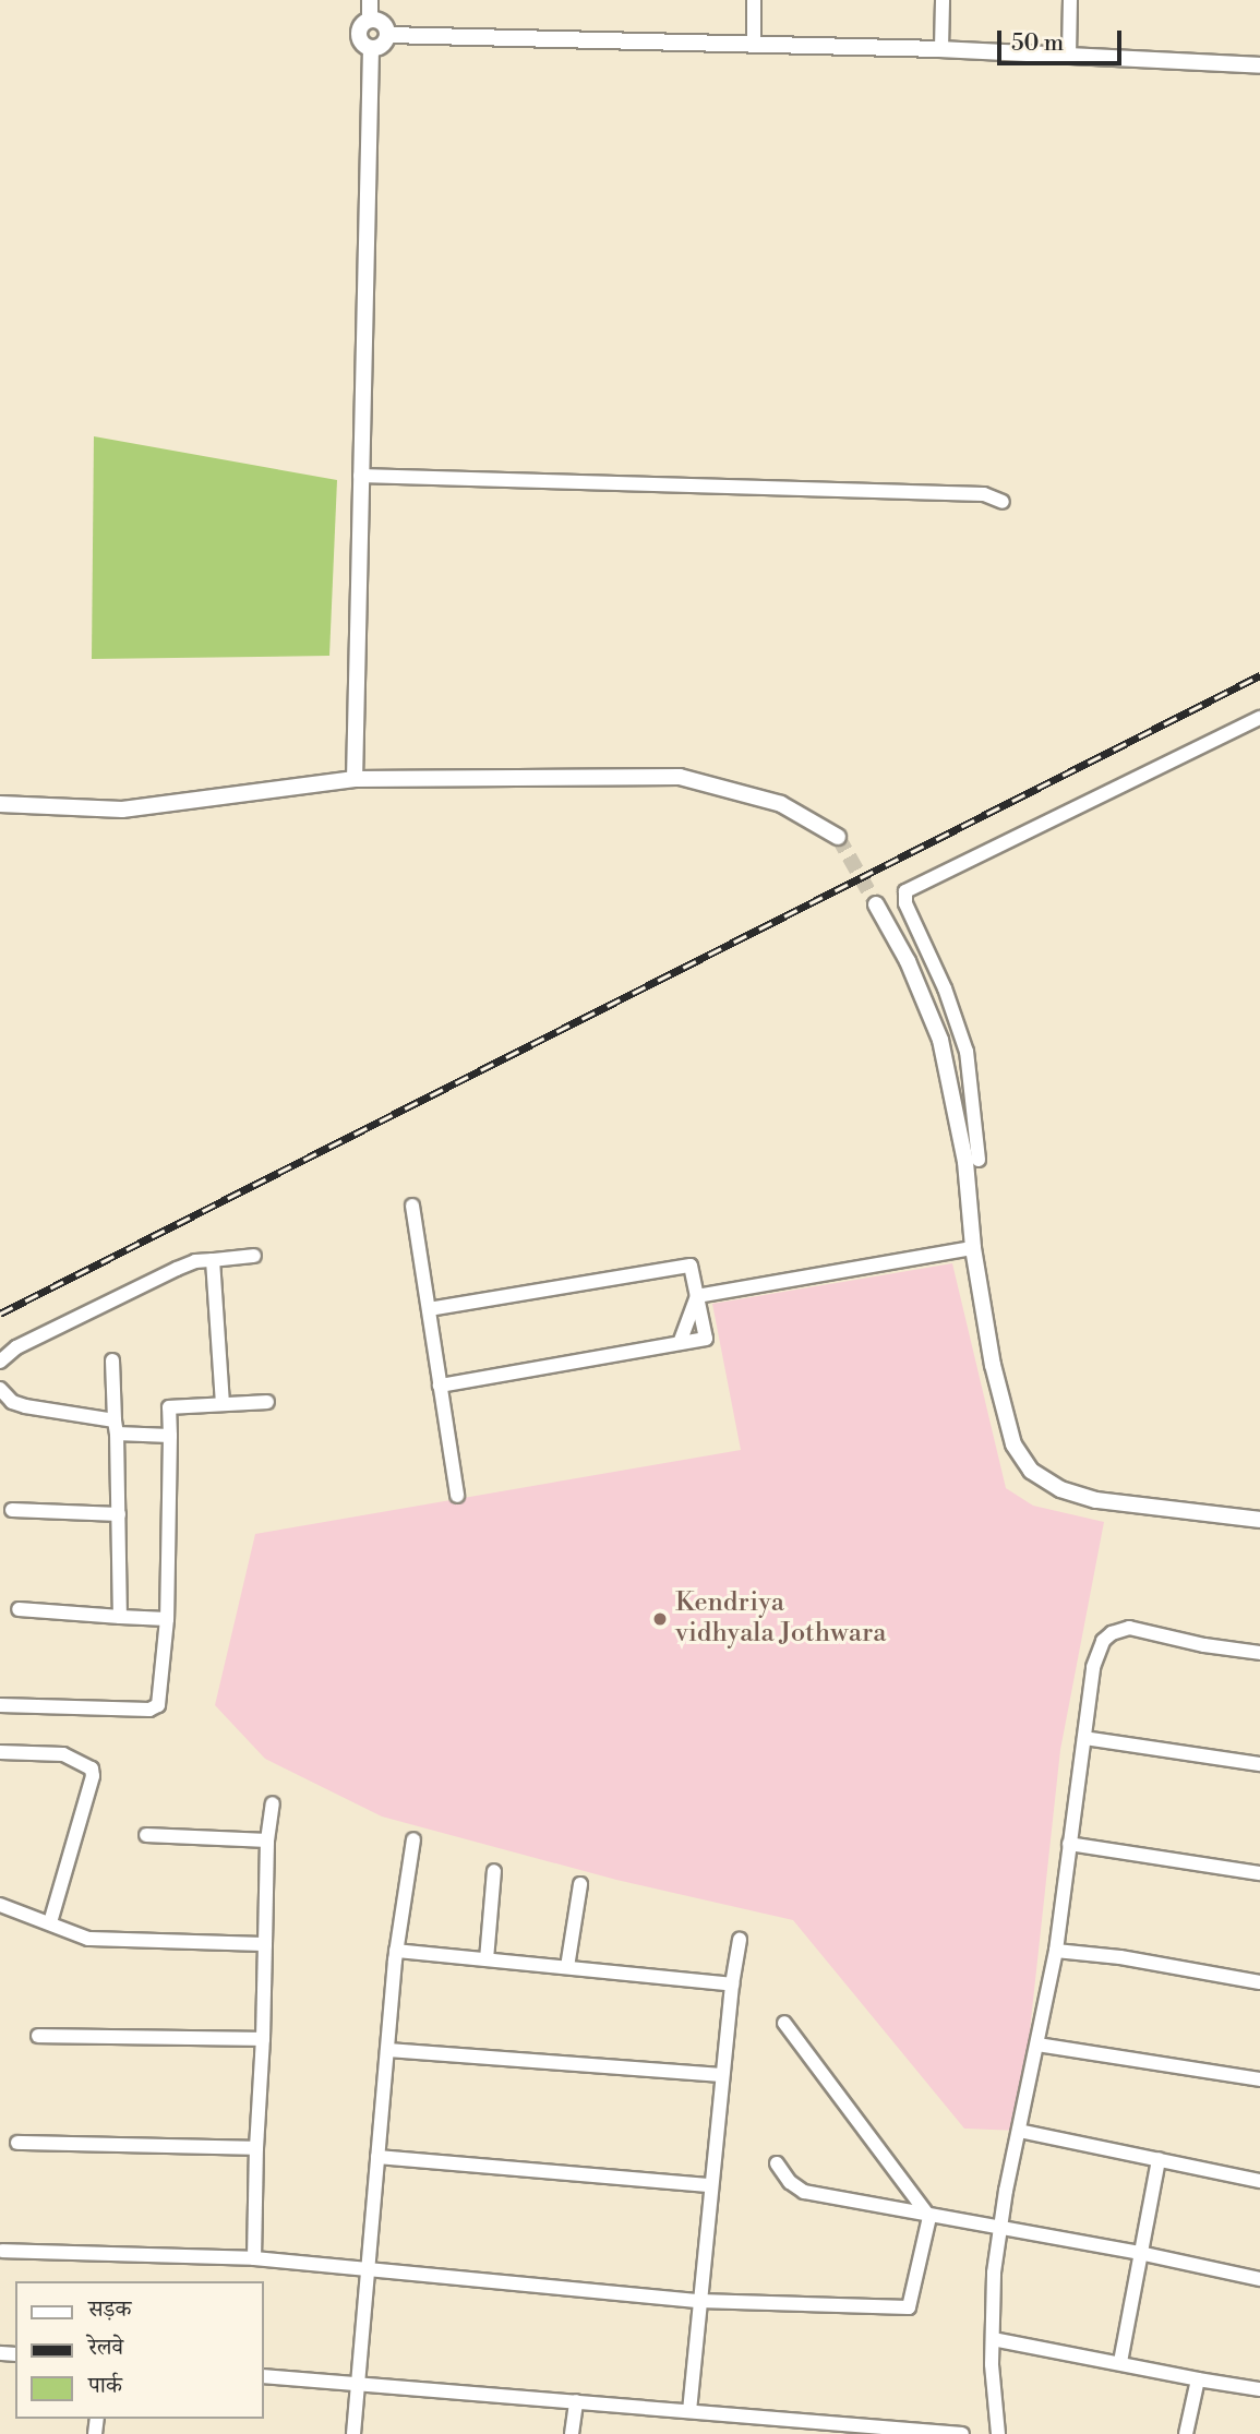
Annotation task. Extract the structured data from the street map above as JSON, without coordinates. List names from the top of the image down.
{
  "places": ["Kendriya vidhyala Jothwara"],
  "legend": ["सड़क", "रेलवे", "पार्क"],
  "scale_bar": "50 m"
}
